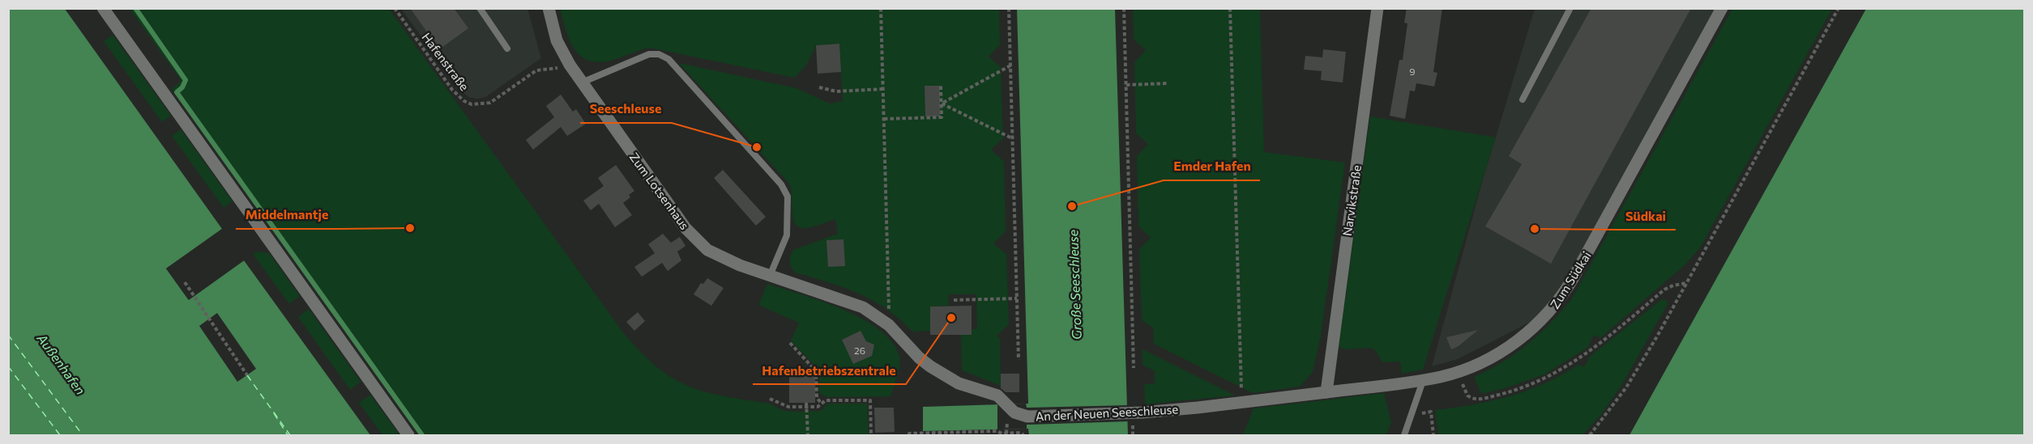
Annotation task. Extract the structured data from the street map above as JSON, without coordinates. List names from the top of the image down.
{
  "streets": {
    "street": [
      "Zum Lotsenhaus",
      "Narvikstraße",
      "Zum Südkai",
      "An der Neuen Seeschleuse"
    ],
    "path": ["Hafenstraße"]
  },
  "crossings": [
    ["Hafenstraße", "Zum Lotsenhaus"],
    ["Zum Lotsenhaus", "An der Neuen Seeschleuse"],
    ["Narvikstraße", "Zum Südkai"],
    ["Narvikstraße", "An der Neuen Seeschleuse"],
    ["Zum Südkai", "An der Neuen Seeschleuse"]
  ],
  "water": ["Große Seeschleuse", "Außenhafen"],
  "places": [
    "Seeschleuse",
    "Emder Hafen",
    "Middelmantje",
    "Südkai",
    "Hafenbetriebszentrale"
  ],
  "house_numbers": ["9", "26"]
}
